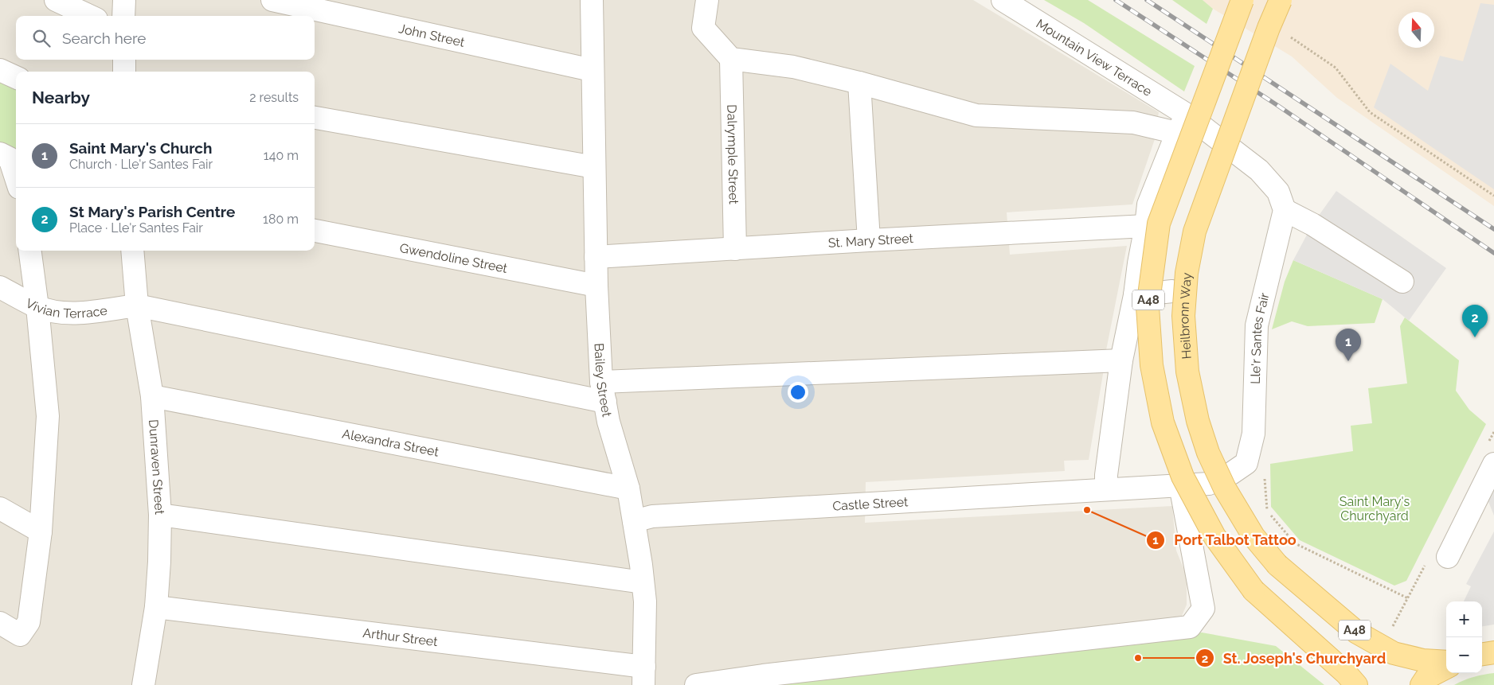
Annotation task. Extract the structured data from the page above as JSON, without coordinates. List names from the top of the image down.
{
  "streets": {
    "main road": ["A48", "Heilbronn Way"],
    "street": [
      "John Street",
      "Mountain View Terrace",
      "Dalrymple Street",
      "St. Mary Street",
      "Gwendoline Street",
      "Vivian Terrace",
      "Lle'r Santes Fair",
      "Bailey Street",
      "Alexandra Street",
      "Dunraven Street",
      "Castle Street",
      "Arthur Street"
    ]
  },
  "crossings": [
    ["John Street", "Bailey Street"],
    ["Dalrymple Street", "St. Mary Street"],
    ["St. Mary Street", "Bailey Street"],
    ["Gwendoline Street", "Bailey Street"],
    ["Vivian Terrace", "Bailey Street"],
    ["Vivian Terrace", "Dunraven Street"],
    ["Bailey Street", "Alexandra Street"],
    ["Bailey Street", "Castle Street"],
    ["Bailey Street", "Arthur Street"],
    ["Alexandra Street", "Dunraven Street"],
    ["Dunraven Street", "Arthur Street"]
  ],
  "parks": ["Saint Mary's Churchyard"],
  "places": ["Port Talbot Tattoo", "St. Joseph's Churchyard"],
  "north": "top",
  "page": {
    "search": "Search here",
    "heading": ["Nearby", "2 results"],
    "list": [
      {
        "mark": "1",
        "name": "Saint Mary's Church",
        "note": "Church · Lle'r Santes Fair",
        "value": "140 m"
      },
      {
        "mark": "2",
        "name": "St Mary's Parish Centre",
        "note": "Place · Lle'r Santes Fair",
        "value": "180 m"
      }
    ],
    "pins": ["2", "1"],
    "map_buttons": ["+", "−"]
  }
}
